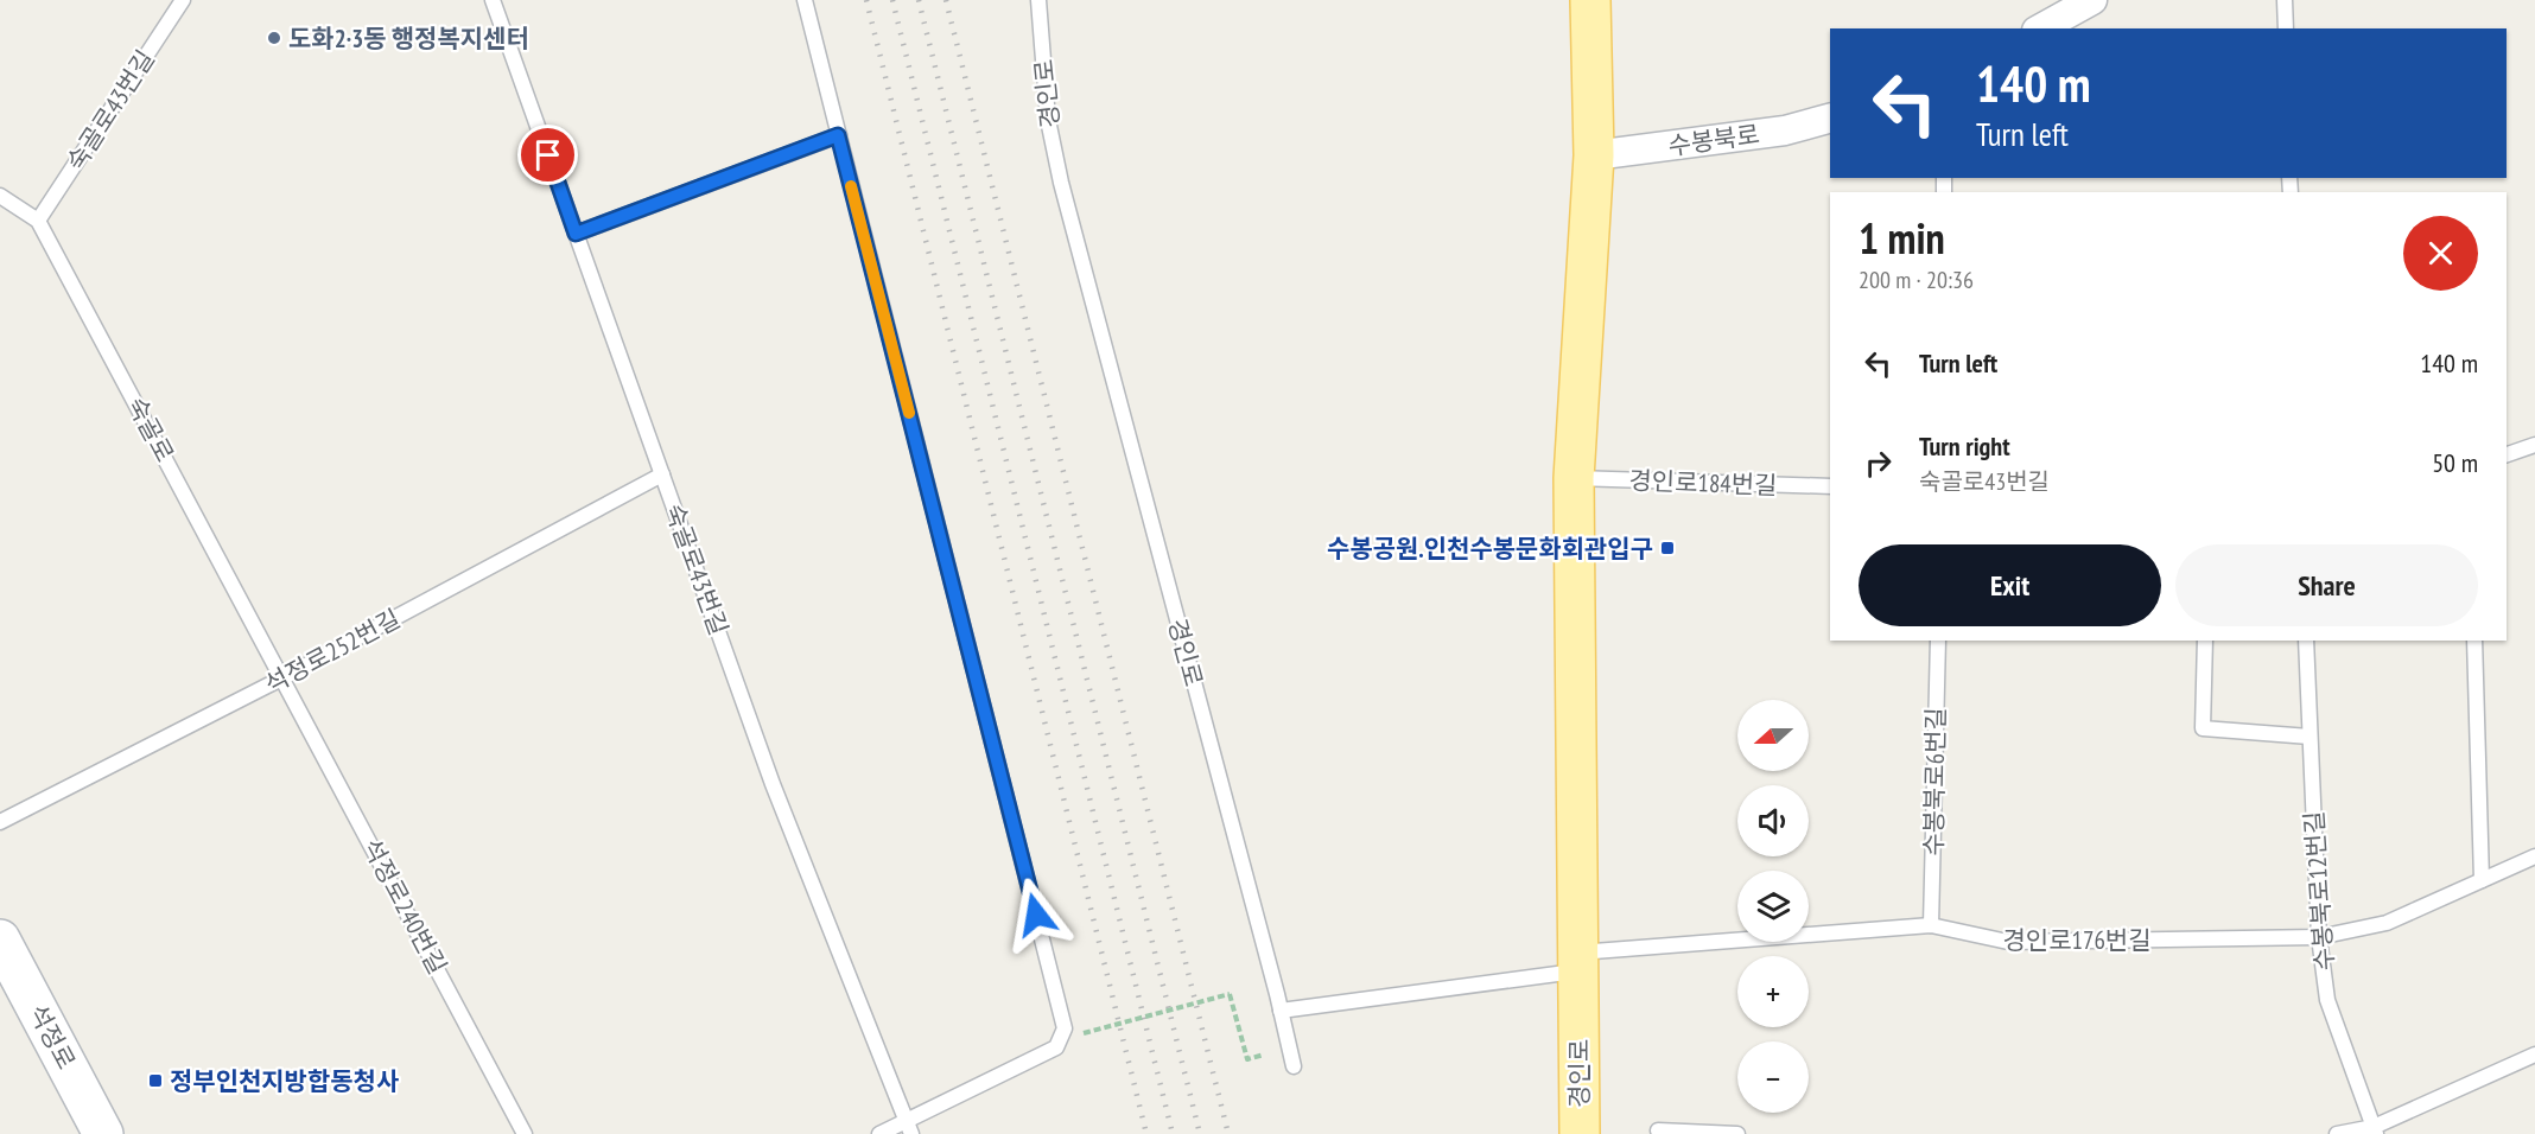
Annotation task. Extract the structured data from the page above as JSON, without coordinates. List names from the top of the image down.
{
  "streets": {
    "main road": ["경인로", "석정로"],
    "street": ["수봉북로"],
    "lane": [
      "숙골로43번길",
      "숙골로",
      "경인로184번길",
      "석정로252번길",
      "수봉북로6번길",
      "수봉북로12번길",
      "석정로240번길",
      "경인로176번길"
    ]
  },
  "crossings": [
    ["경인로", "수봉북로"],
    ["경인로", "경인로184번길"],
    ["경인로", "경인로176번길"],
    ["숙골로43번길", "숙골로"],
    ["숙골로43번길", "석정로252번길"],
    ["숙골로", "석정로252번길"],
    ["숙골로", "석정로240번길"],
    ["석정로252번길", "석정로240번길"],
    ["수봉북로6번길", "경인로176번길"],
    ["수봉북로12번길", "경인로176번길"]
  ],
  "places": {
    "other": ["도화2·3동 행정복지센터"],
    "transit": ["수봉공원.인천수봉문화회관입구", "정부인천지방합동청사"]
  },
  "north": "left",
  "page": {
    "turn": ["140 m", "Turn left"],
    "heading": ["1 min", "200 m · 20:36"],
    "list": [
      {
        "name": "Turn left",
        "value": "140 m"
      },
      {
        "name": "Turn right",
        "note": "숙골로43번길",
        "value": "50 m"
      }
    ],
    "buttons": ["Exit", "Share"],
    "map_buttons": ["+", "−"]
  }
}
